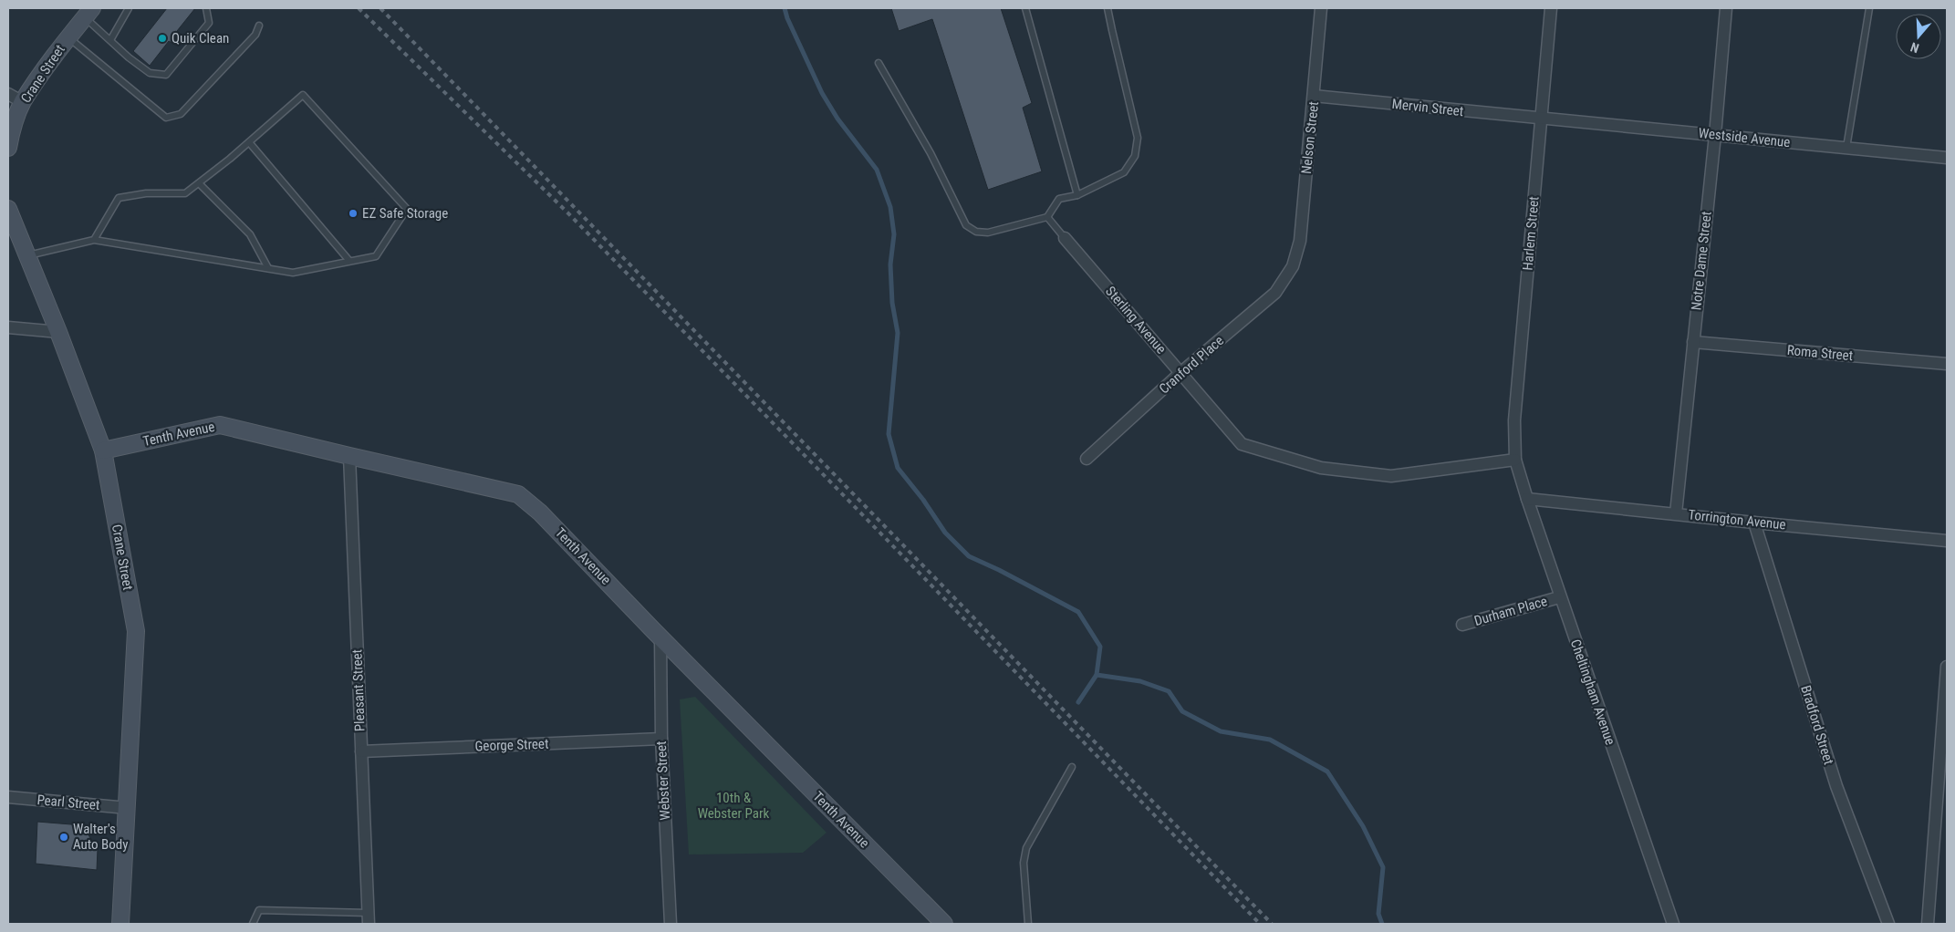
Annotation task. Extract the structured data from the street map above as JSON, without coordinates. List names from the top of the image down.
{
  "streets": {
    "street": [
      "Crane Street",
      "Mervin Street",
      "Nelson Street",
      "Westside Avenue",
      "Harlem Street",
      "Notre Dame Street",
      "Sterling Avenue",
      "Roma Street",
      "Cranford Place",
      "Tenth Avenue",
      "Torrington Avenue",
      "Durham Place",
      "Pleasant Street",
      "Cheltingham Avenue",
      "Bradford Street",
      "George Street",
      "Webster Street",
      "Pearl Street"
    ]
  },
  "crossings": [
    ["Crane Street", "Tenth Avenue"],
    ["Crane Street", "Pearl Street"],
    ["Mervin Street", "Nelson Street"],
    ["Mervin Street", "Westside Avenue"],
    ["Mervin Street", "Harlem Street"],
    ["Nelson Street", "Cranford Place"],
    ["Westside Avenue", "Harlem Street"],
    ["Westside Avenue", "Notre Dame Street"],
    ["Harlem Street", "Sterling Avenue"],
    ["Harlem Street", "Cheltingham Avenue"],
    ["Notre Dame Street", "Roma Street"],
    ["Notre Dame Street", "Torrington Avenue"],
    ["Sterling Avenue", "Cranford Place"],
    ["Sterling Avenue", "Cheltingham Avenue"],
    ["Tenth Avenue", "Pleasant Street"],
    ["Tenth Avenue", "Webster Street"],
    ["Torrington Avenue", "Cheltingham Avenue"],
    ["Torrington Avenue", "Bradford Street"],
    ["Durham Place", "Cheltingham Avenue"],
    ["Pleasant Street", "George Street"],
    ["George Street", "Webster Street"]
  ],
  "parks": ["10th & Webster Park"],
  "places": ["Quik Clean", "EZ Safe Storage", "Walter's Auto Body"],
  "north": "bottom"
}
